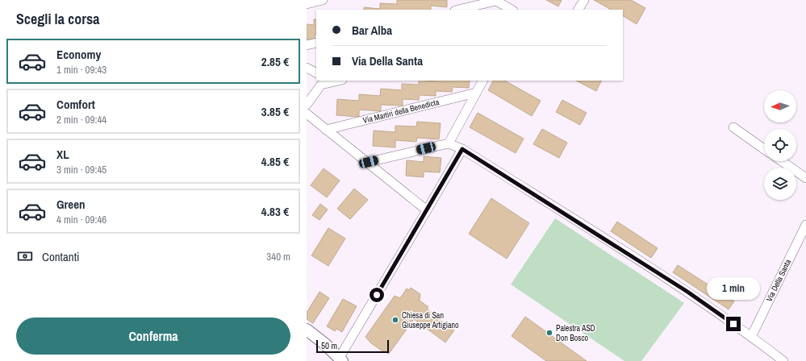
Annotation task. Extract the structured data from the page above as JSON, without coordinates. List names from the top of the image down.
{
  "streets": {
    "street": ["Via Martiri della Benedicta", "Via Della Santa"]
  },
  "places": ["Chiesa di San Giuseppe Artigiano", "Palestra ASD Don Bosco"],
  "scale_bar": "50 m",
  "north": "left",
  "page": {
    "heading": "Scegli la corsa",
    "banner": ["Bar Alba", "Via Della Santa"],
    "list": [
      {
        "name": "Economy",
        "note": "1 min · 09:43",
        "value": "2.85 €"
      },
      {
        "name": "Comfort",
        "note": "2 min · 09:44",
        "value": "3.85 €"
      },
      {
        "name": "XL",
        "note": "3 min · 09:45",
        "value": "4.85 €"
      },
      {
        "name": "Green",
        "note": "4 min · 09:46",
        "value": "4.83 €"
      }
    ],
    "pay": ["Contanti", "340 m"],
    "bubble": "1 min",
    "buttons": "Conferma",
    "scale": "50 m"
  }
}
